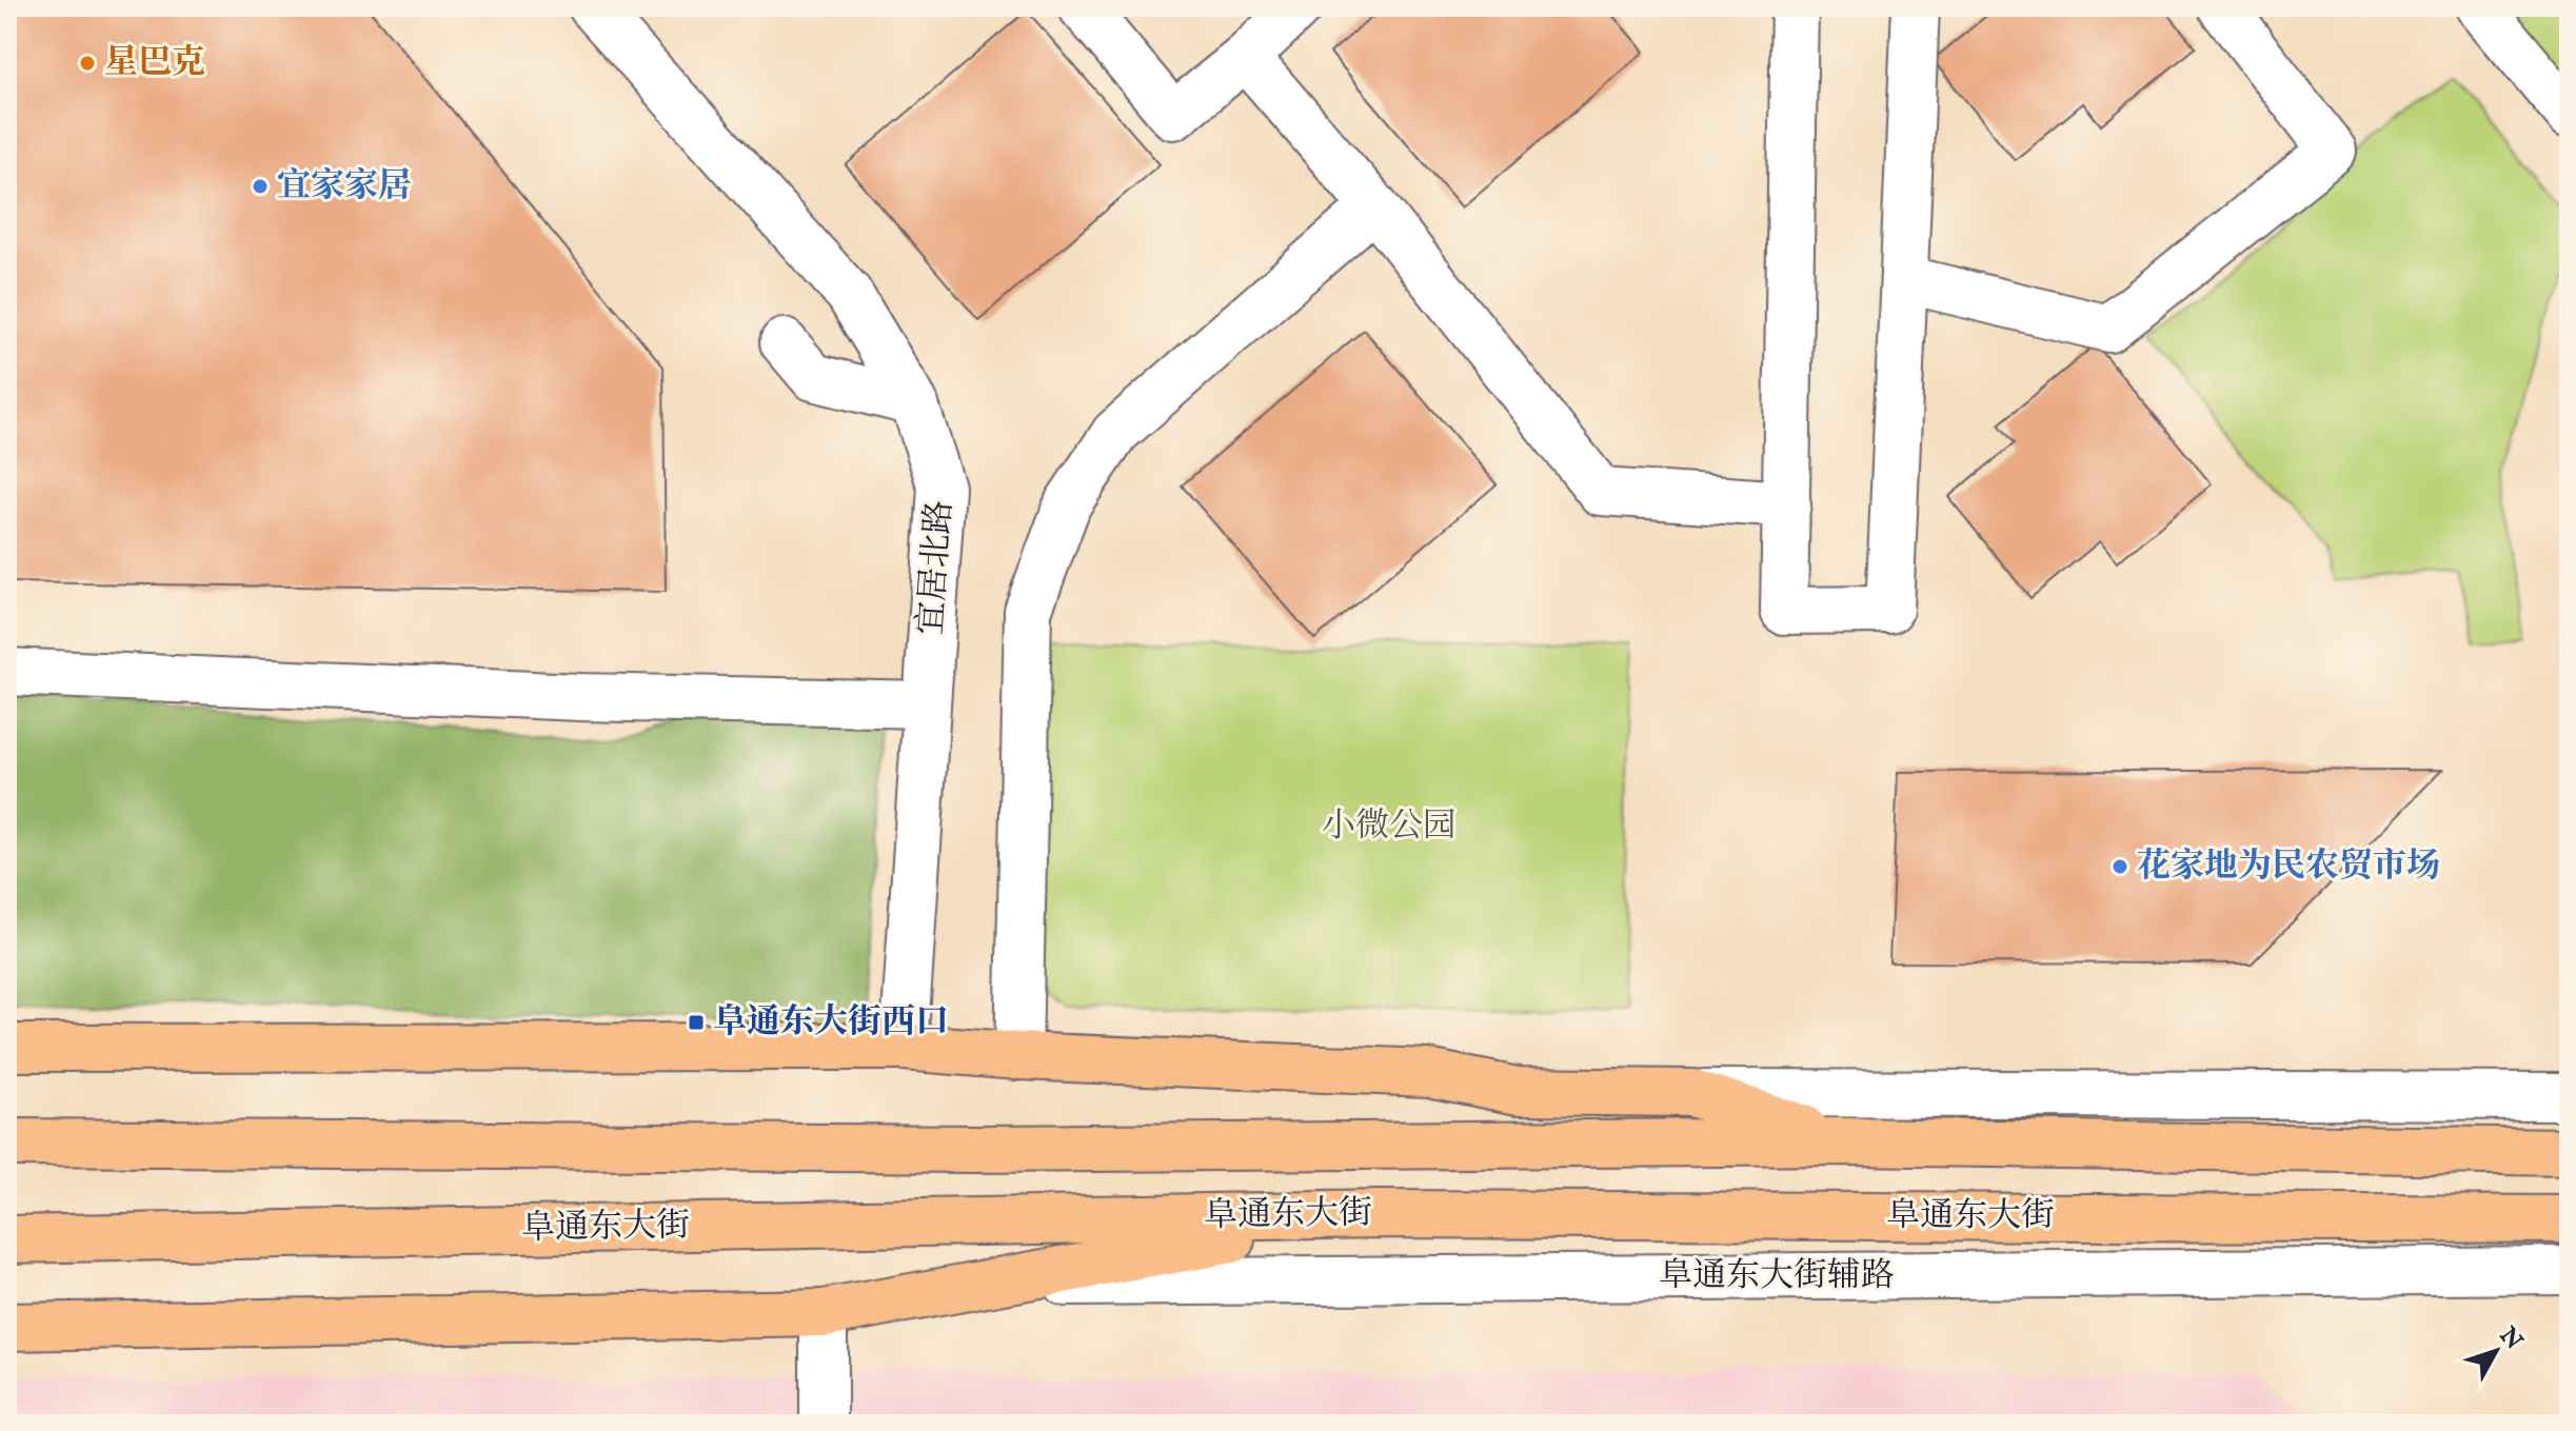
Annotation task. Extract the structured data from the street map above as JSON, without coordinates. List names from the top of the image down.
{
  "streets": {
    "main road": ["阜通东大街"],
    "street": ["宜居北路", "阜通东大街辅路"]
  },
  "parks": ["小微公园"],
  "places": {
    "other": ["星巴克", "宜家家居", "花家地为民农贸市场"],
    "transit": ["阜通东大街西口"]
  },
  "north": "top right"
}
